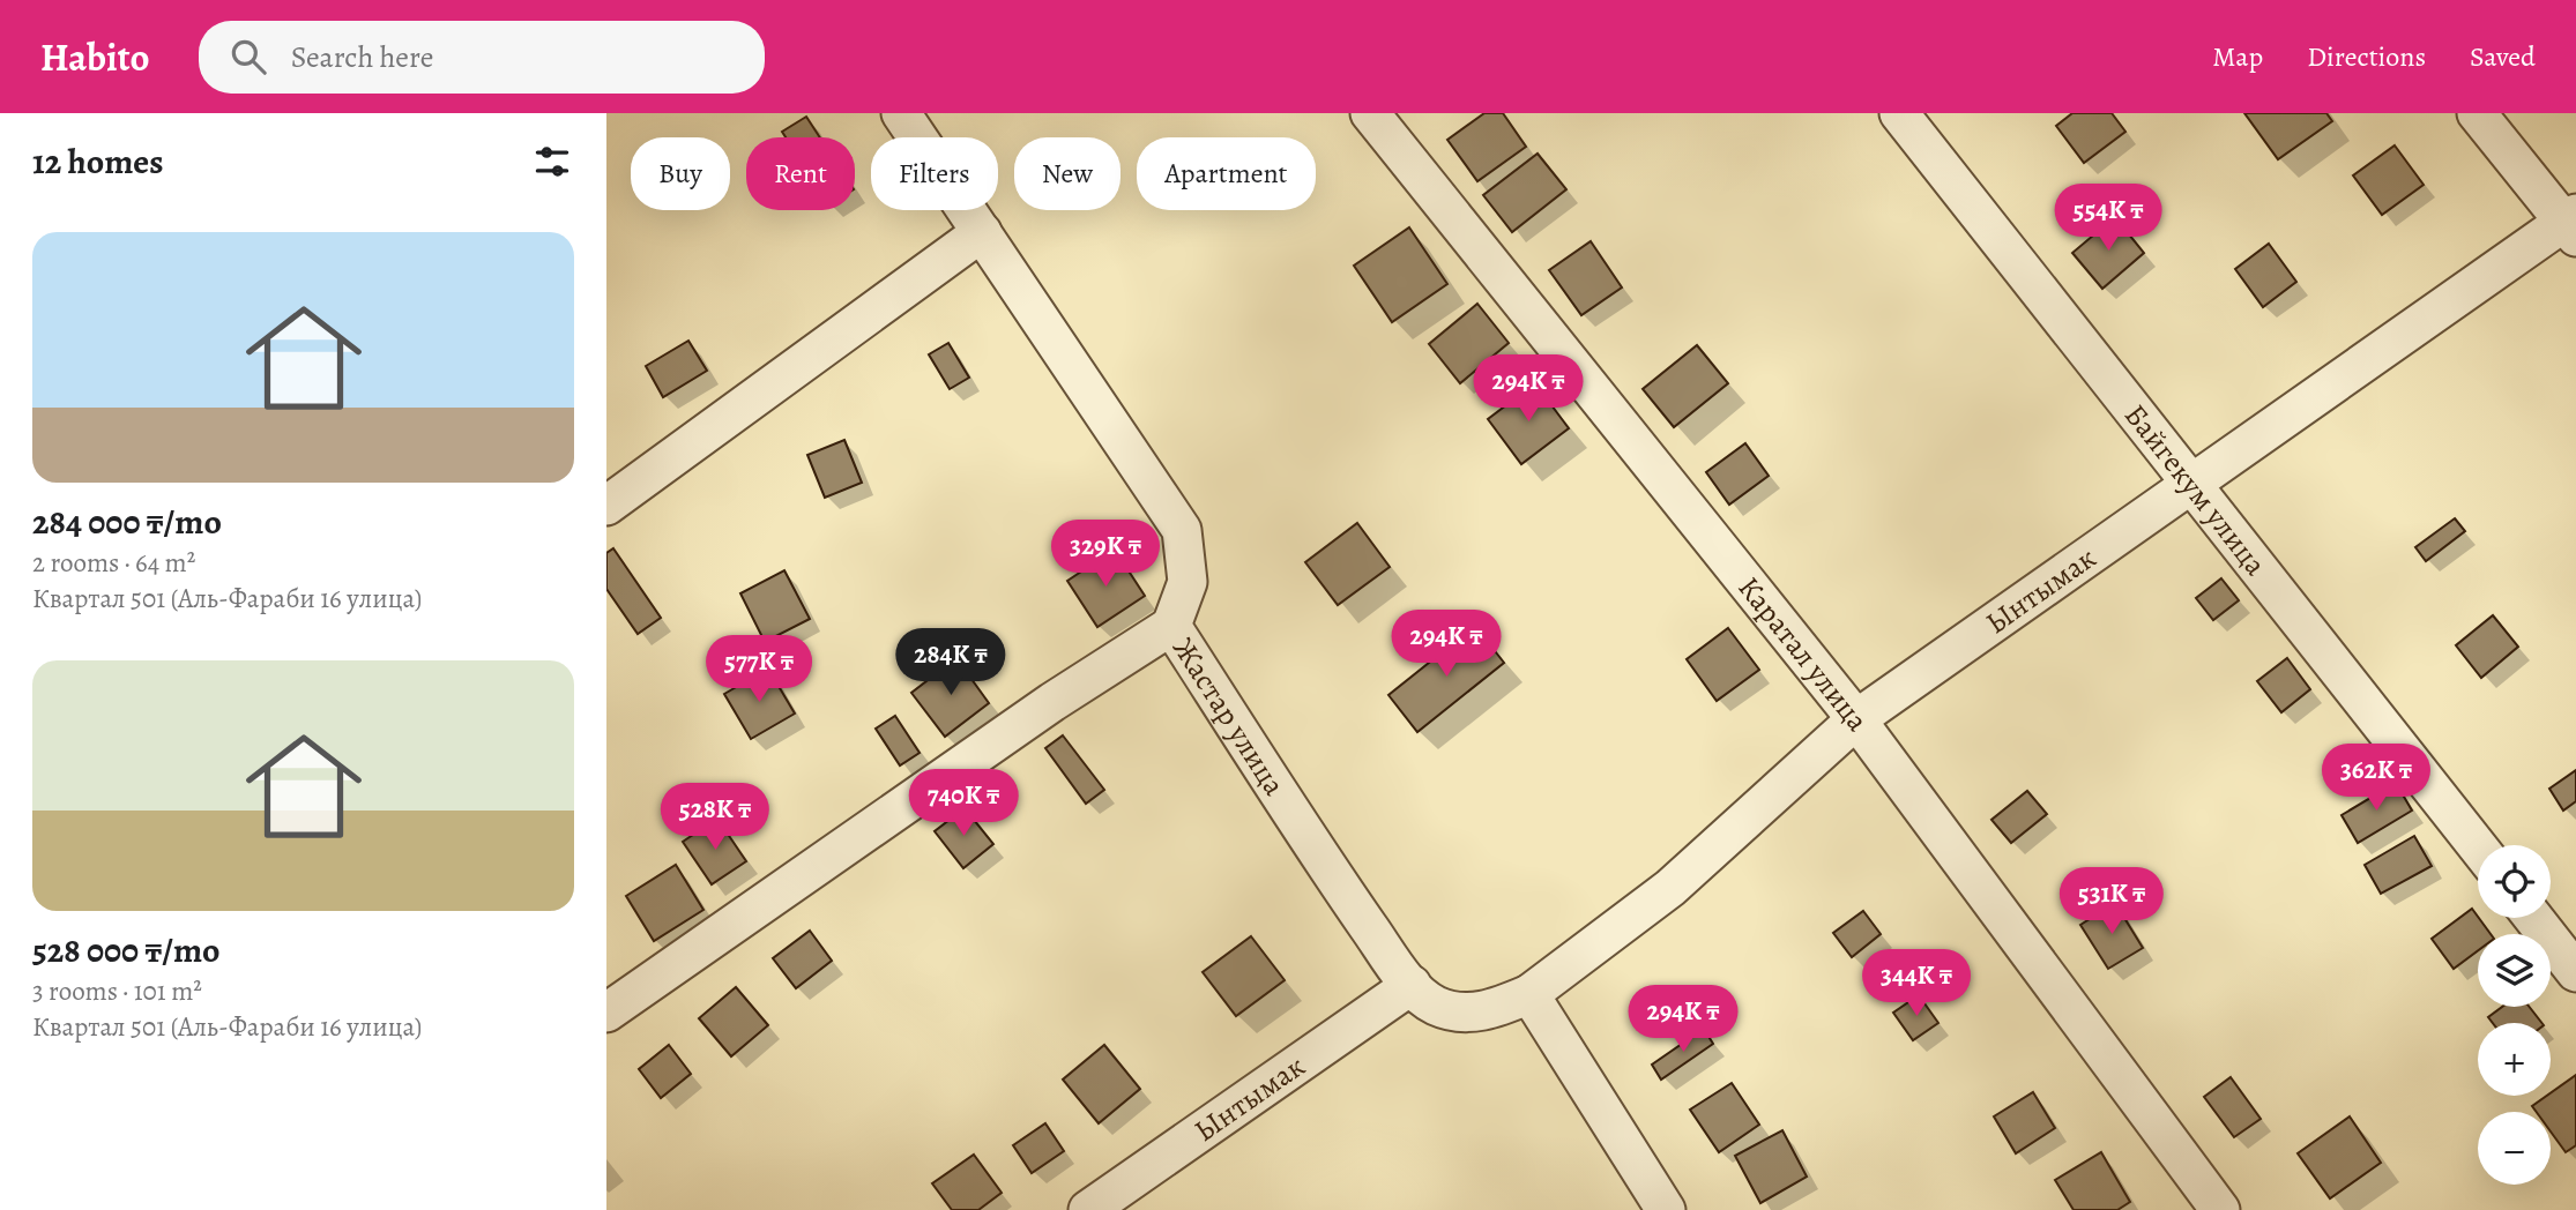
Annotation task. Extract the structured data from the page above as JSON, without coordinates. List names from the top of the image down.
{
  "streets": {
    "street": [
      "Байгекум улица",
      "Ынтымак",
      "Каратал улица",
      "Жастар улица"
    ]
  },
  "crossings": [
    ["Байгекум улица", "Ынтымак"],
    ["Ынтымак", "Каратал улица"],
    ["Ынтымак", "Жастар улица"]
  ],
  "page": {
    "header": "Habito",
    "search": "Search here",
    "nav": ["Map", "Directions", "Saved"],
    "heading": "12 homes",
    "chip": [
      "Buy",
      "Rent",
      "Filters",
      "New",
      "Apartment"
    ],
    "price": [
      "554K ₸",
      "294K ₸",
      "329K ₸",
      "294K ₸",
      "284K ₸",
      "577K ₸",
      "362K ₸",
      "740K ₸",
      "528K ₸",
      "531K ₸",
      "344K ₸",
      "294K ₸"
    ],
    "list": [
      {
        "name": "284 000 ₸/mo",
        "note": "2 rooms · 64 m² · Квартал 501 (Аль-Фараби 16 улица)"
      },
      {
        "name": "528 000 ₸/mo",
        "note": "3 rooms · 101 m² · Квартал 501 (Аль-Фараби 16 улица)"
      }
    ],
    "map_buttons": ["+", "−"]
  }
}
